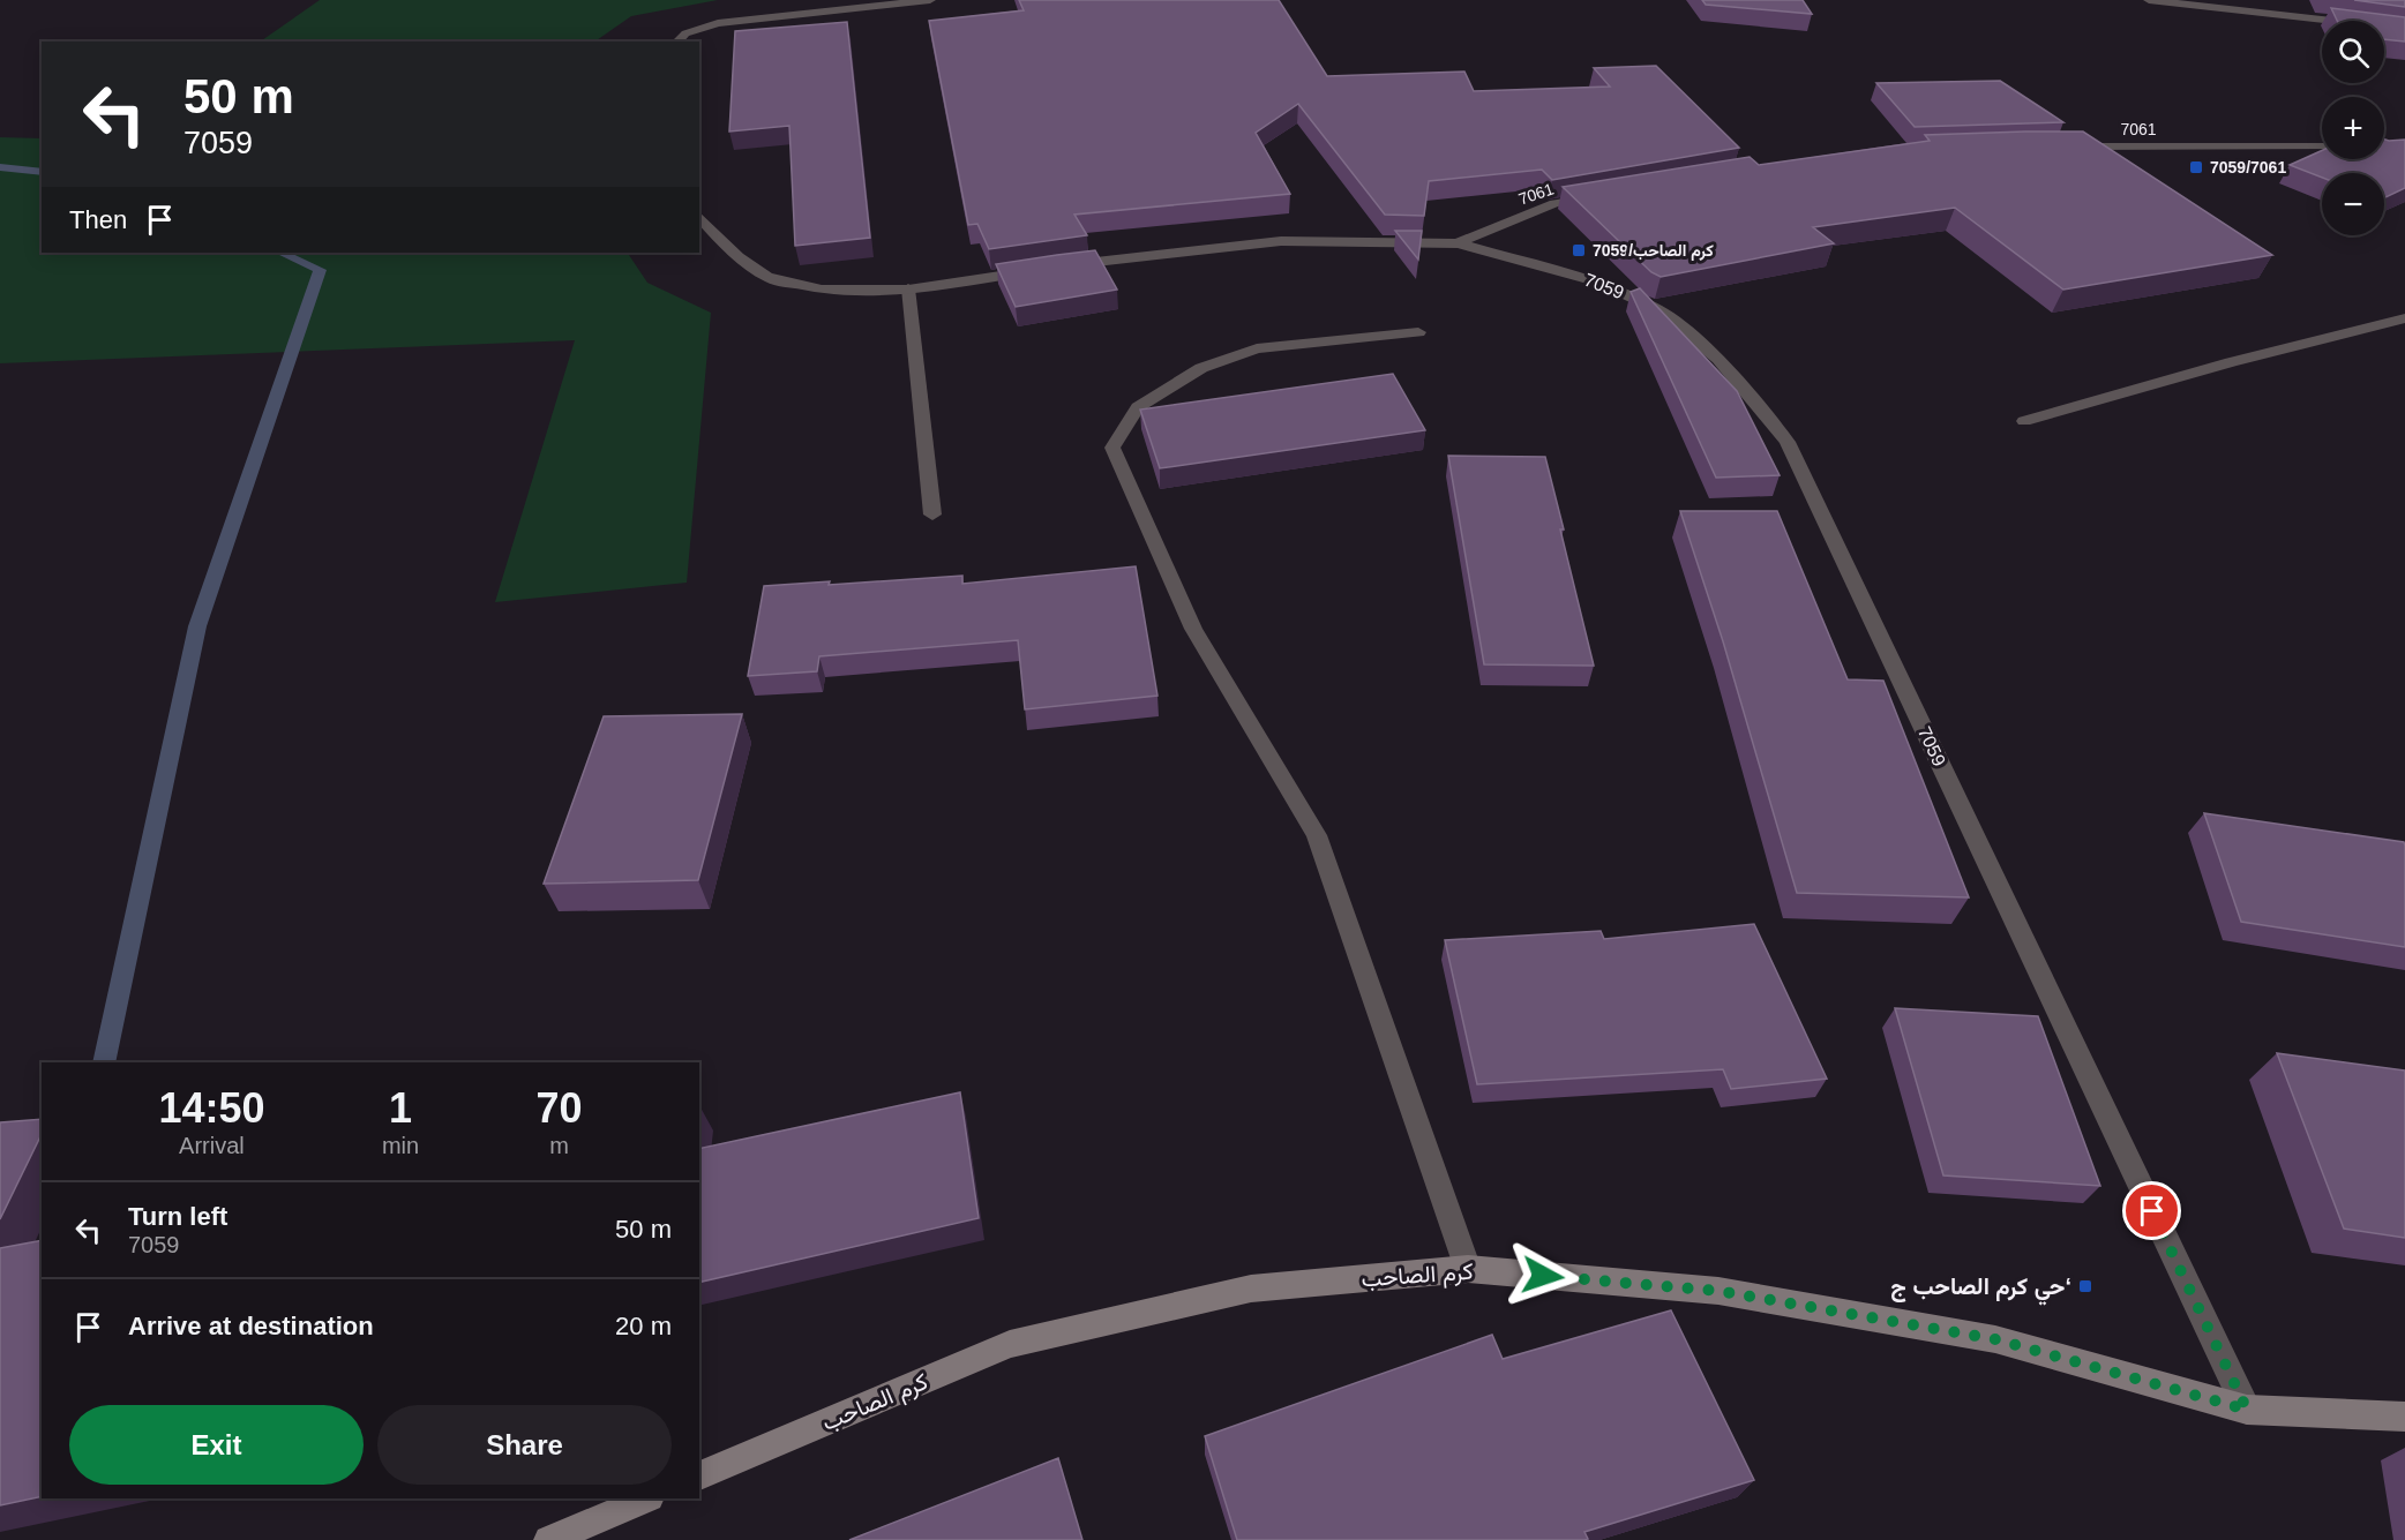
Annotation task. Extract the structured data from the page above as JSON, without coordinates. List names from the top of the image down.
{
  "streets": {
    "street": ["7061", "7059", "كرم الصاحب"]
  },
  "crossings": [
    ["7061", "7059"],
    ["7059", "كرم الصاحب"]
  ],
  "places": {
    "transit": ["7059/7061", "كرم الصاحب/7059", "حي كرم الصاحب ج‘"]
  },
  "page": {
    "map_buttons": ["+", "−"],
    "turn": ["50 m", "7059"],
    "then": "Then",
    "eta": [
      "14:50",
      "Arrival",
      "1",
      "min",
      "70",
      "m"
    ],
    "list": [
      {
        "name": "Turn left",
        "note": "7059",
        "value": "50 m"
      },
      {
        "name": "Arrive at destination",
        "value": "20 m"
      }
    ],
    "buttons": ["Exit", "Share"]
  }
}
